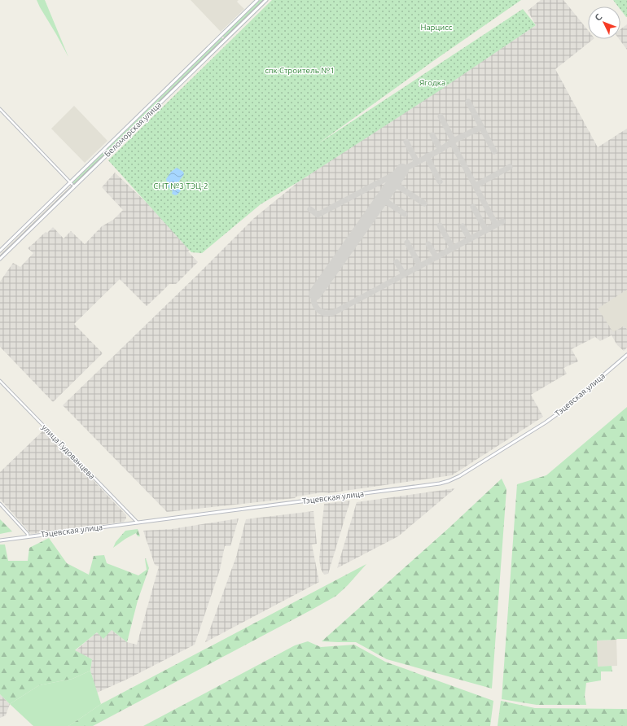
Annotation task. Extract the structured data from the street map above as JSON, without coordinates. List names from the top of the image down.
{
  "streets": {
    "main road": ["Беломорская улица", "Тэцевская улица"],
    "street": ["улица Гудованцева"]
  },
  "crossings": [
    ["Тэцевская улица", "улица Гудованцева"]
  ],
  "parks": [
    "Нарцисс",
    "спк Строитель №1",
    "Ягодка",
    "СНТ №3 ТЭЦ-2"
  ],
  "north": "top left"
}
